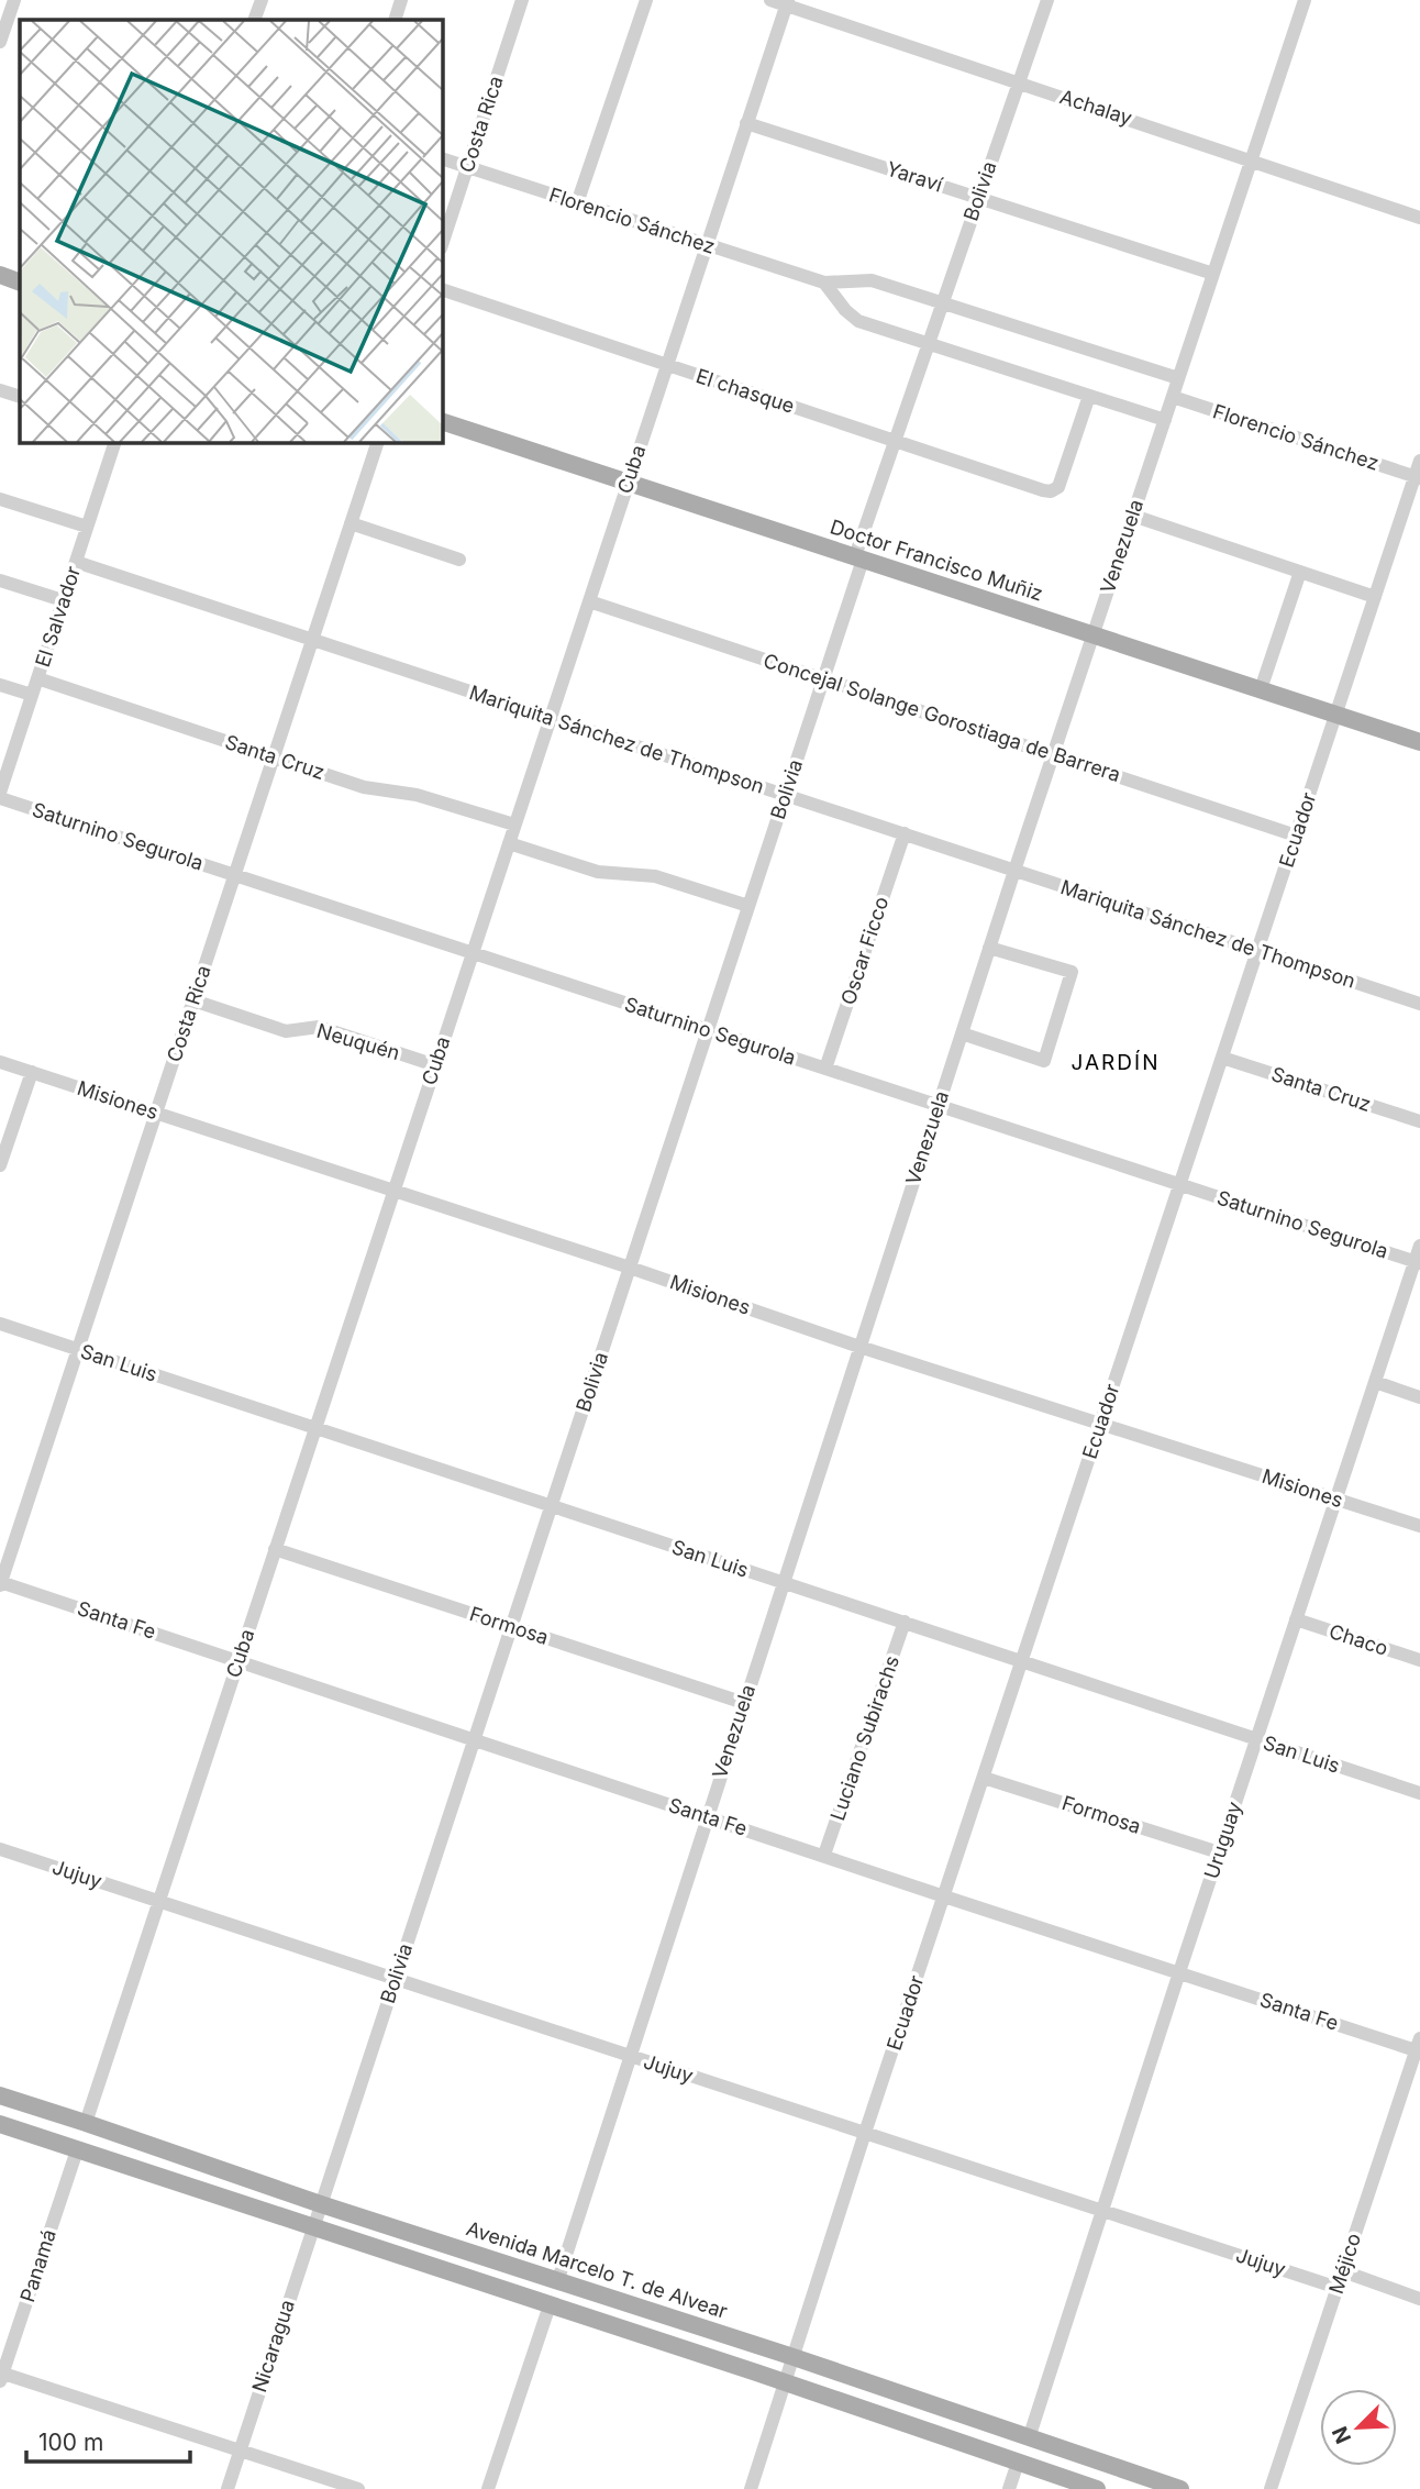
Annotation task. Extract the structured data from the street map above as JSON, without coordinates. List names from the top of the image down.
{
  "streets": {
    "main road": ["Doctor Francisco Muñiz", "Avenida Marcelo T. de Alvear"],
    "street": [
      "Achalay",
      "Costa Rica",
      "Yaraví",
      "Bolivia",
      "Florencio Sánchez",
      "El chasque",
      "Cuba",
      "Venezuela",
      "El Salvador",
      "Concejal Solange Gorostiaga de Barrera",
      "Mariquita Sánchez de Thompson",
      "Santa Cruz",
      "Ecuador",
      "Saturnino Segurola",
      "Oscar Ficco",
      "Neuquén",
      "Misiones",
      "San Luis",
      "Santa Fe",
      "Formosa",
      "Chaco",
      "Luciano Subirachs",
      "Uruguay",
      "Jujuy",
      "Méjico",
      "Panamá",
      "Nicaragua"
    ]
  },
  "crossings": [
    ["Achalay", "Bolivia"],
    ["Achalay", "Cuba"],
    ["Achalay", "Venezuela"],
    ["Costa Rica", "Florencio Sánchez"],
    ["Costa Rica", "Mariquita Sánchez de Thompson"],
    ["Costa Rica", "Santa Cruz"],
    ["Costa Rica", "Saturnino Segurola"],
    ["Costa Rica", "Neuquén"],
    ["Costa Rica", "Misiones"],
    ["Costa Rica", "San Luis"],
    ["Costa Rica", "Santa Fe"],
    ["Yaraví", "Bolivia"],
    ["Yaraví", "Cuba"],
    ["Yaraví", "Venezuela"],
    ["Bolivia", "Florencio Sánchez"],
    ["Bolivia", "El chasque"],
    ["Bolivia", "Doctor Francisco Muñiz"],
    ["Bolivia", "Concejal Solange Gorostiaga de Barrera"],
    ["Bolivia", "Mariquita Sánchez de Thompson"],
    ["Bolivia", "Saturnino Segurola"],
    ["Bolivia", "Misiones"],
    ["Bolivia", "San Luis"],
    ["Bolivia", "Santa Fe"],
    ["Bolivia", "Formosa"],
    ["Bolivia", "Jujuy"],
    ["Bolivia", "Avenida Marcelo T. de Alvear"],
    ["Bolivia", "Nicaragua"],
    ["Florencio Sánchez", "Cuba"],
    ["Florencio Sánchez", "Venezuela"],
    ["Florencio Sánchez", "Ecuador"],
    ["El chasque", "Cuba"],
    ["Cuba", "Doctor Francisco Muñiz"],
    ["Cuba", "Concejal Solange Gorostiaga de Barrera"],
    ["Cuba", "Mariquita Sánchez de Thompson"],
    ["Cuba", "Santa Cruz"],
    ["Cuba", "Saturnino Segurola"],
    ["Cuba", "Neuquén"],
    ["Cuba", "Misiones"],
    ["Cuba", "San Luis"],
    ["Cuba", "Santa Fe"],
    ["Cuba", "Formosa"],
    ["Cuba", "Jujuy"],
    ["Cuba", "Avenida Marcelo T. de Alvear"],
    ["Venezuela", "Doctor Francisco Muñiz"],
    ["Venezuela", "Concejal Solange Gorostiaga de Barrera"],
    ["Venezuela", "Mariquita Sánchez de Thompson"],
    ["Venezuela", "Saturnino Segurola"],
    ["Venezuela", "Misiones"],
    ["Venezuela", "San Luis"],
    ["Venezuela", "Santa Fe"],
    ["Venezuela", "Formosa"],
    ["Venezuela", "Jujuy"],
    ["Venezuela", "Avenida Marcelo T. de Alvear"],
    ["Doctor Francisco Muñiz", "Ecuador"],
    ["El Salvador", "Mariquita Sánchez de Thompson"],
    ["El Salvador", "Santa Cruz"],
    ["El Salvador", "Saturnino Segurola"],
    ["Concejal Solange Gorostiaga de Barrera", "Ecuador"],
    ["Mariquita Sánchez de Thompson", "Ecuador"],
    ["Mariquita Sánchez de Thompson", "Oscar Ficco"],
    ["Santa Cruz", "Ecuador"],
    ["Ecuador", "Saturnino Segurola"],
    ["Ecuador", "Misiones"],
    ["Ecuador", "San Luis"],
    ["Ecuador", "Santa Fe"],
    ["Ecuador", "Formosa"],
    ["Ecuador", "Jujuy"],
    ["Ecuador", "Avenida Marcelo T. de Alvear"],
    ["Saturnino Segurola", "Oscar Ficco"],
    ["Saturnino Segurola", "Uruguay"],
    ["Misiones", "Uruguay"],
    ["San Luis", "Luciano Subirachs"],
    ["San Luis", "Uruguay"],
    ["Santa Fe", "Luciano Subirachs"],
    ["Santa Fe", "Uruguay"],
    ["Santa Fe", "Méjico"],
    ["Formosa", "Uruguay"],
    ["Chaco", "Uruguay"],
    ["Uruguay", "Jujuy"],
    ["Uruguay", "Avenida Marcelo T. de Alvear"],
    ["Jujuy", "Méjico"],
    ["Avenida Marcelo T. de Alvear", "Nicaragua"]
  ],
  "districts": ["JARDÍN"],
  "scale_bar": "100 m",
  "north": "bottom left"
}
